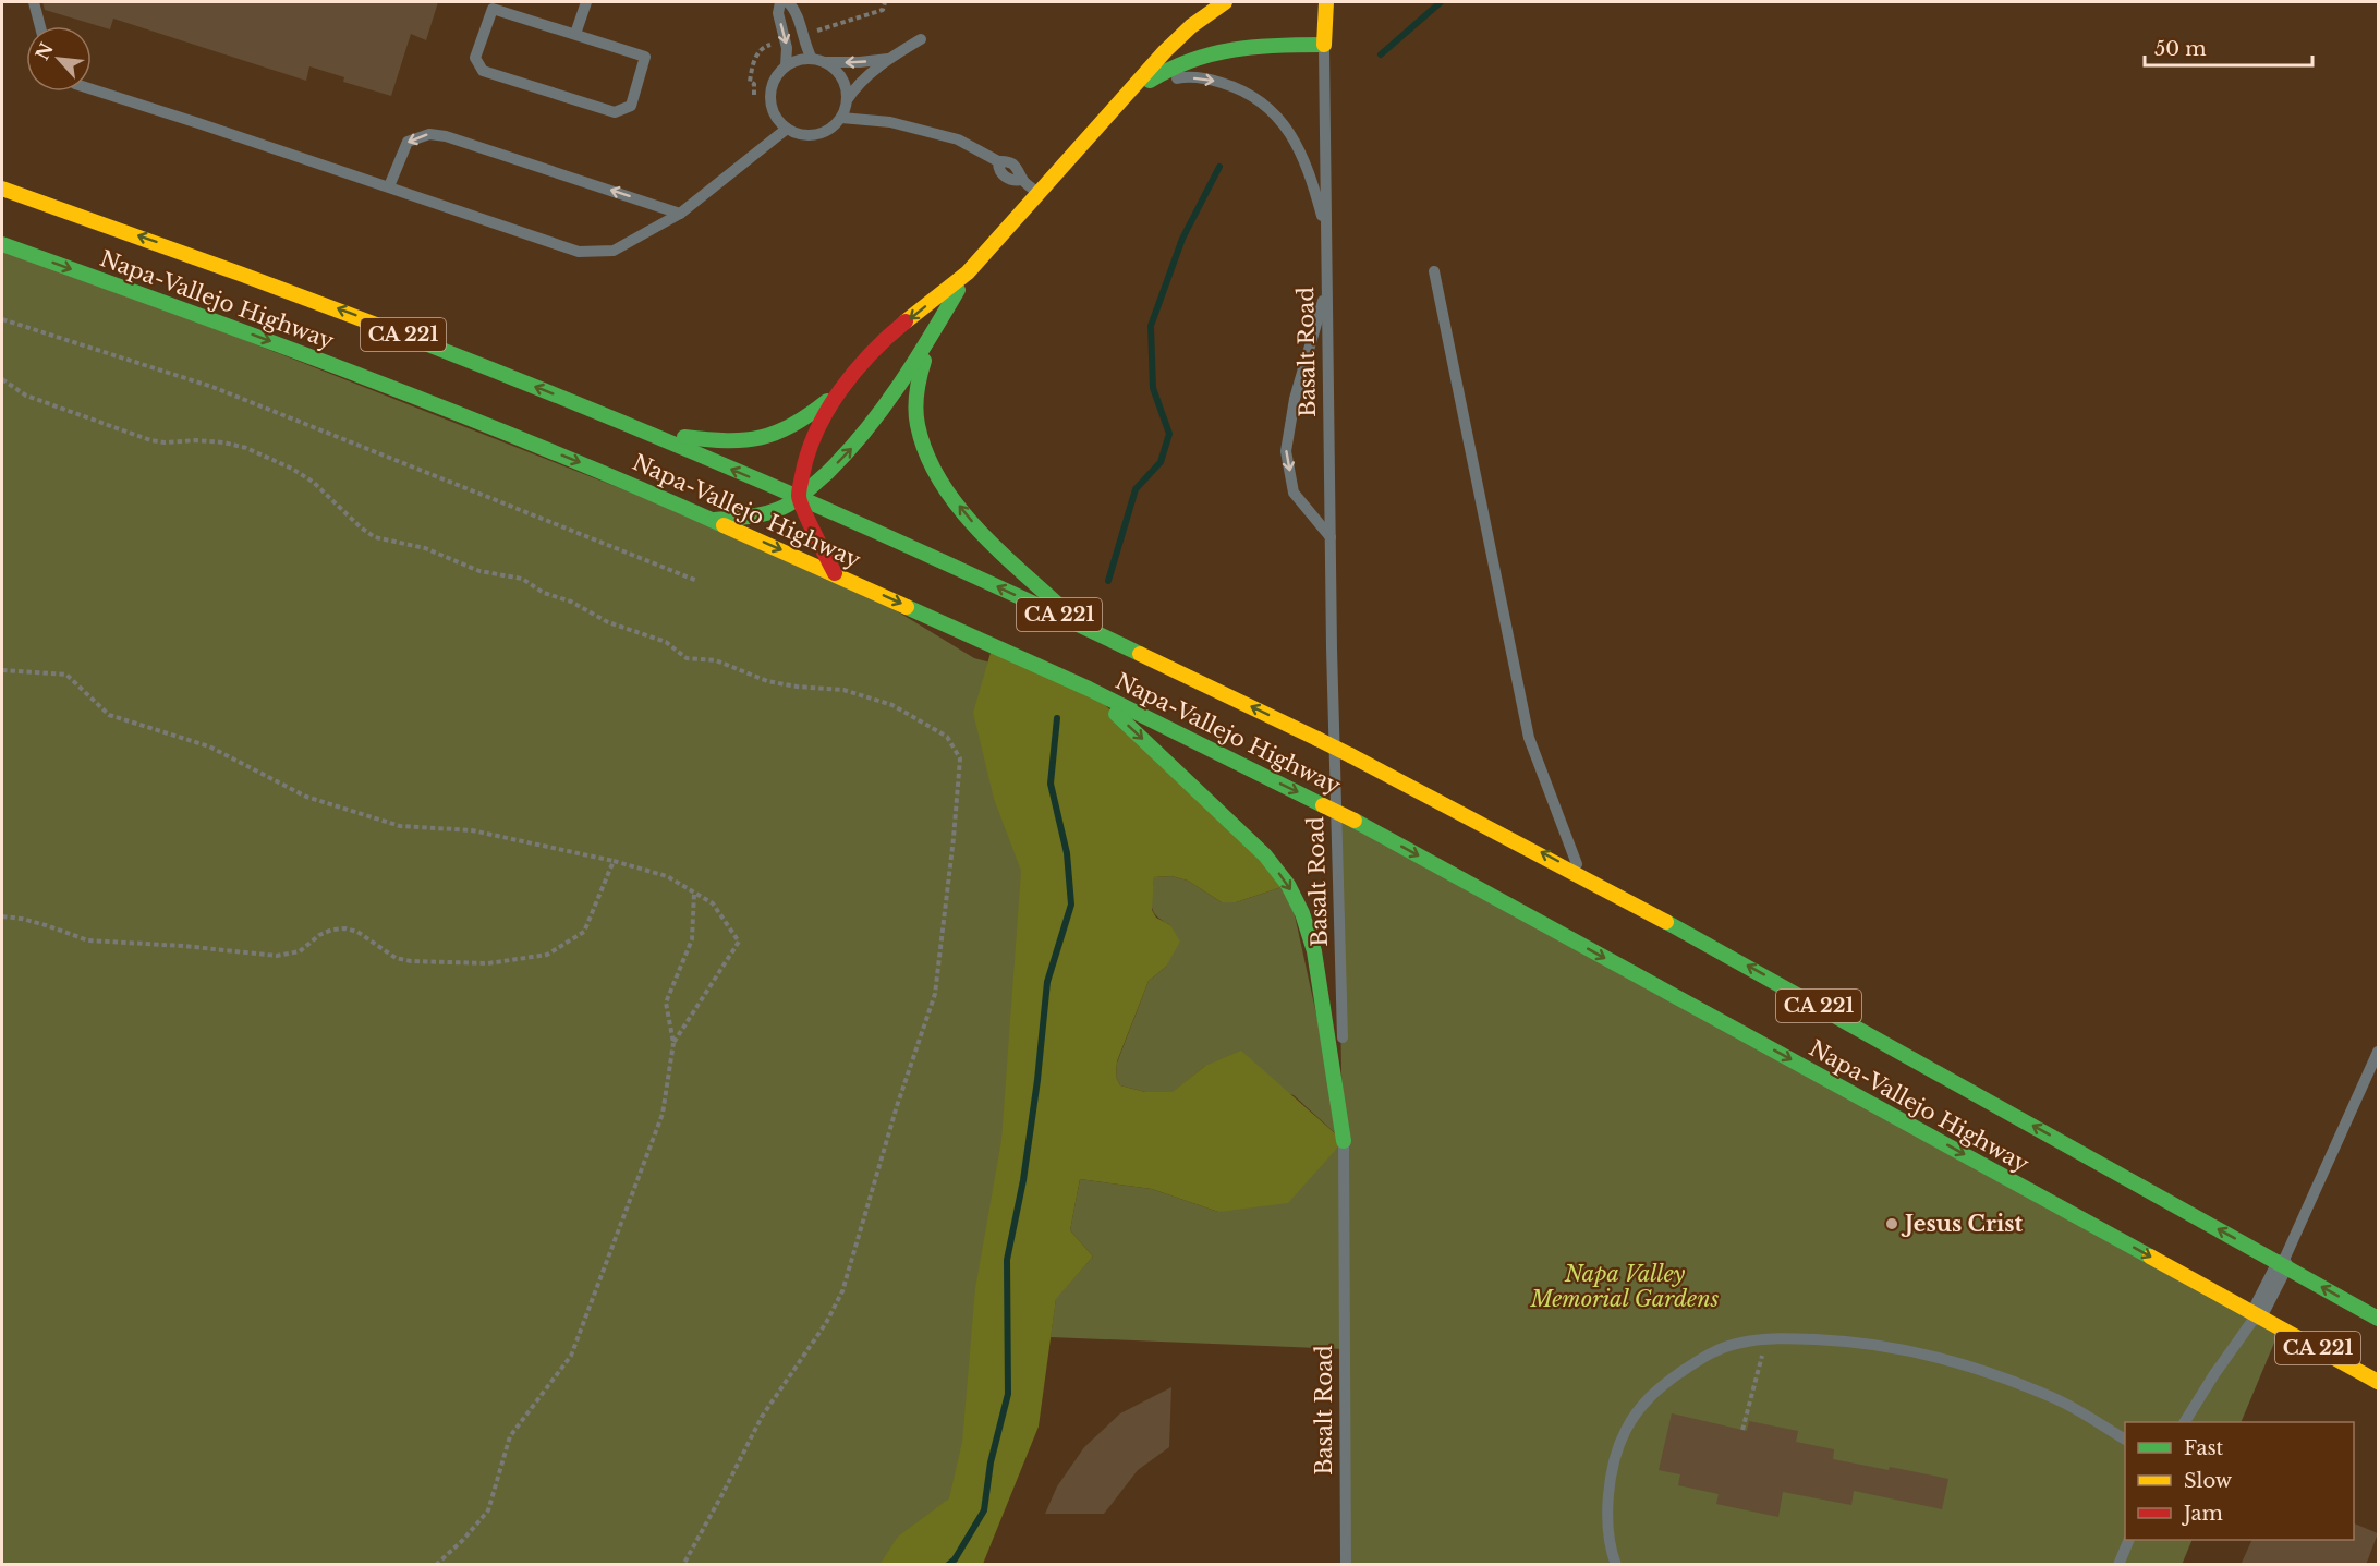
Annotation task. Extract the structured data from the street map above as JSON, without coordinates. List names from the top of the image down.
{
  "streets": {
    "main road": ["Napa-Vallejo Highway", "CA 221", "Basalt Road"]
  },
  "parks": ["Napa Valley Memorial Gardens"],
  "places": ["Jesus Crist"],
  "legend": ["Fast", "Slow", "Jam"],
  "scale_bar": "50 m",
  "north": "top left"
}
